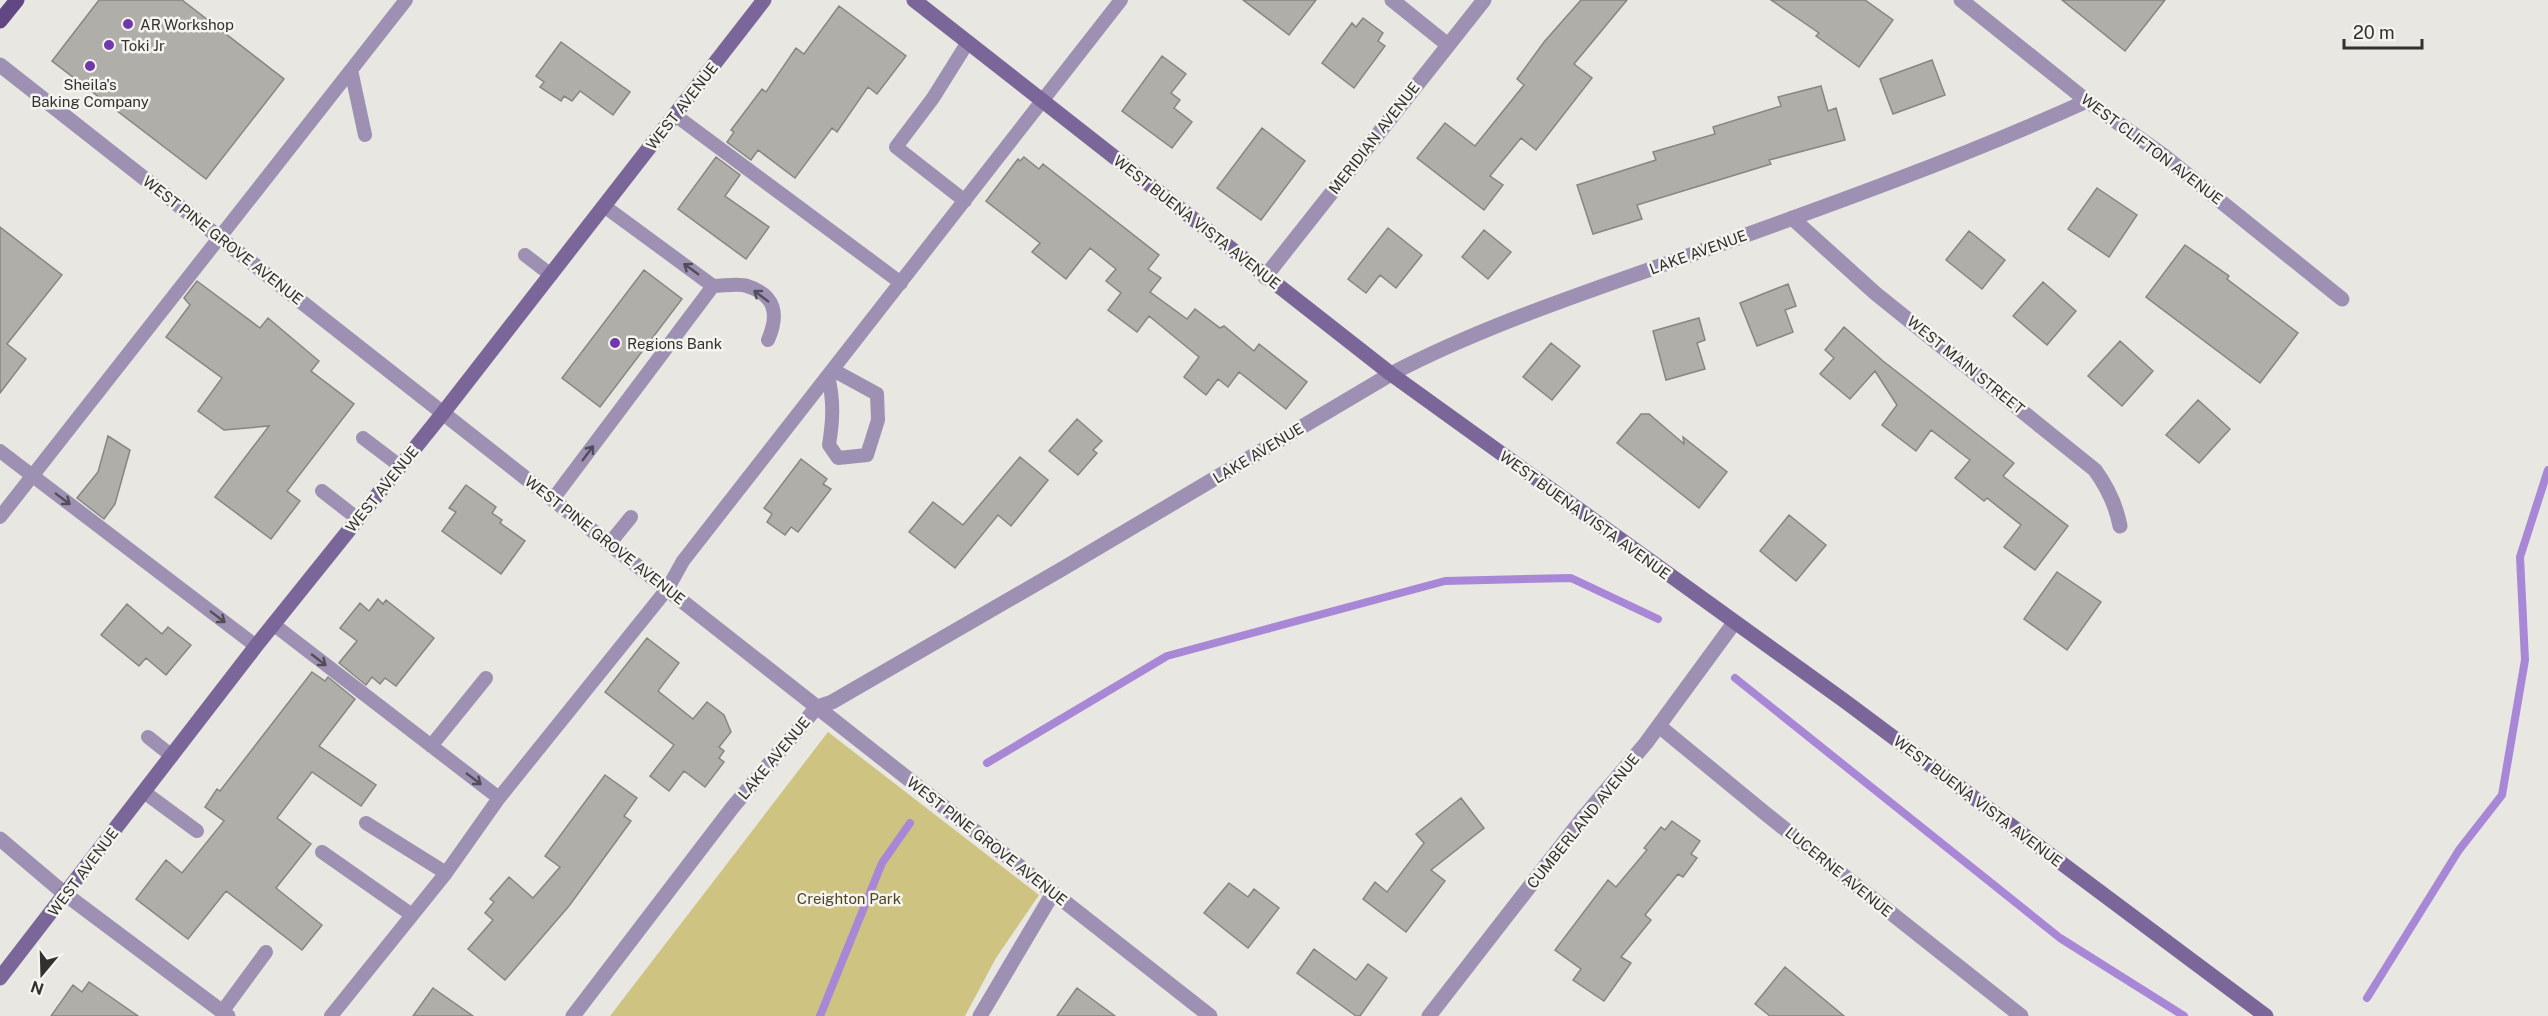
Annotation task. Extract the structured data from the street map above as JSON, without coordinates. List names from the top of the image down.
{
  "streets": {
    "street": [
      "WEST AVENUE",
      "MERIDIAN AVENUE",
      "WEST CLIFTON AVENUE",
      "WEST BUENA VISTA AVENUE",
      "WEST PINE GROVE AVENUE",
      "LAKE AVENUE",
      "WEST MAIN STREET",
      "CUMBERLAND AVENUE",
      "LUCERNE AVENUE"
    ]
  },
  "crossings": [
    ["WEST AVENUE", "WEST PINE GROVE AVENUE"],
    ["MERIDIAN AVENUE", "WEST BUENA VISTA AVENUE"],
    ["WEST CLIFTON AVENUE", "LAKE AVENUE"],
    ["WEST BUENA VISTA AVENUE", "LAKE AVENUE"],
    ["WEST BUENA VISTA AVENUE", "CUMBERLAND AVENUE"],
    ["WEST PINE GROVE AVENUE", "LAKE AVENUE"],
    ["LAKE AVENUE", "WEST MAIN STREET"],
    ["CUMBERLAND AVENUE", "LUCERNE AVENUE"]
  ],
  "parks": ["Creighton Park"],
  "places": [
    "AR Workshop",
    "Toki Jr",
    "Sheila's Baking Company",
    "Regions Bank"
  ],
  "scale_bar": "20 m",
  "north": "bottom"
}
